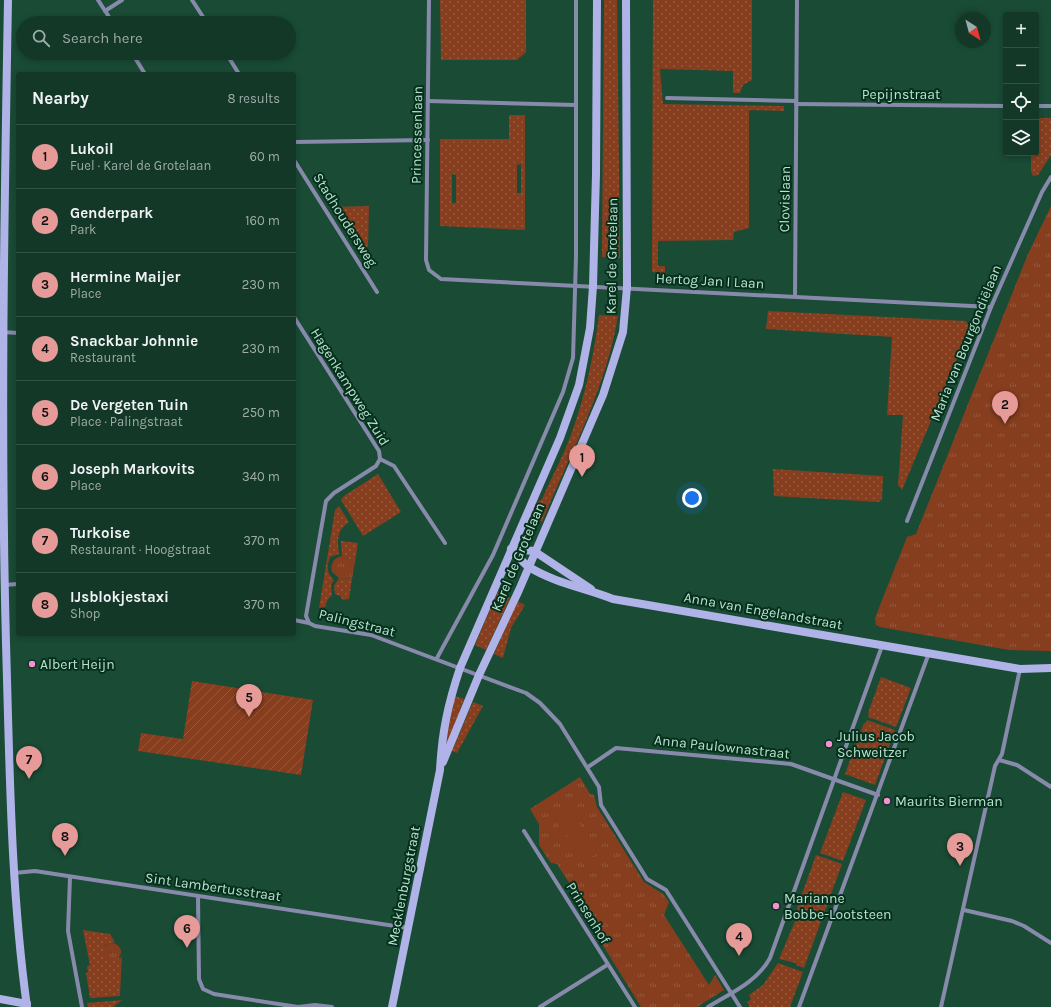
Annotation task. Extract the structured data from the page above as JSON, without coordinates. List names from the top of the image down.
{
  "streets": {
    "main road": ["Karel de Grotelaan", "Anna van Engelandstraat", "Mecklenburgstraat"],
    "street": [
      "Pepijnstraat",
      "Princessenlaan",
      "Clovislaan",
      "Stadhoudersweg",
      "Hertog Jan I Laan",
      "Maria van Bourgondiëlaan",
      "Hagenkampweg Zuid",
      "Palingstraat",
      "Anna Paulownastraat",
      "Sint Lambertusstraat",
      "Prinsenhof"
    ]
  },
  "crossings": [
    ["Pepijnstraat", "Clovislaan"],
    ["Princessenlaan", "Hertog Jan I Laan"],
    ["Clovislaan", "Hertog Jan I Laan"],
    ["Karel de Grotelaan", "Hertog Jan I Laan"],
    ["Karel de Grotelaan", "Anna van Engelandstraat"],
    ["Karel de Grotelaan", "Palingstraat"],
    ["Karel de Grotelaan", "Mecklenburgstraat"],
    ["Hertog Jan I Laan", "Maria van Bourgondiëlaan"],
    ["Palingstraat", "Anna Paulownastraat"],
    ["Palingstraat", "Mecklenburgstraat"],
    ["Mecklenburgstraat", "Sint Lambertusstraat"]
  ],
  "places": [
    "Albert Heijn",
    "Julius Jacob Schweitzer",
    "Maurits Bierman",
    "Marianne Bobbe-Lootsteen"
  ],
  "north": "bottom right",
  "page": {
    "map_buttons": ["+", "−"],
    "search": "Search here",
    "heading": ["Nearby", "8 results"],
    "list": [
      {
        "mark": "1",
        "name": "Lukoil",
        "note": "Fuel · Karel de Grotelaan",
        "value": "60 m"
      },
      {
        "mark": "2",
        "name": "Genderpark",
        "note": "Park",
        "value": "160 m"
      },
      {
        "mark": "3",
        "name": "Hermine Maijer",
        "note": "Place",
        "value": "230 m"
      },
      {
        "mark": "4",
        "name": "Snackbar Johnnie",
        "note": "Restaurant",
        "value": "230 m"
      },
      {
        "mark": "5",
        "name": "De Vergeten Tuin",
        "note": "Place · Palingstraat",
        "value": "250 m"
      },
      {
        "mark": "6",
        "name": "Joseph Markovits",
        "note": "Place",
        "value": "340 m"
      },
      {
        "mark": "7",
        "name": "Turkoise",
        "note": "Restaurant · Hoogstraat",
        "value": "370 m"
      },
      {
        "mark": "8",
        "name": "IJsblokjestaxi",
        "note": "Shop",
        "value": "370 m"
      }
    ],
    "pins": [
      "2",
      "1",
      "5",
      "7",
      "8",
      "3",
      "6",
      "4"
    ]
  }
}
